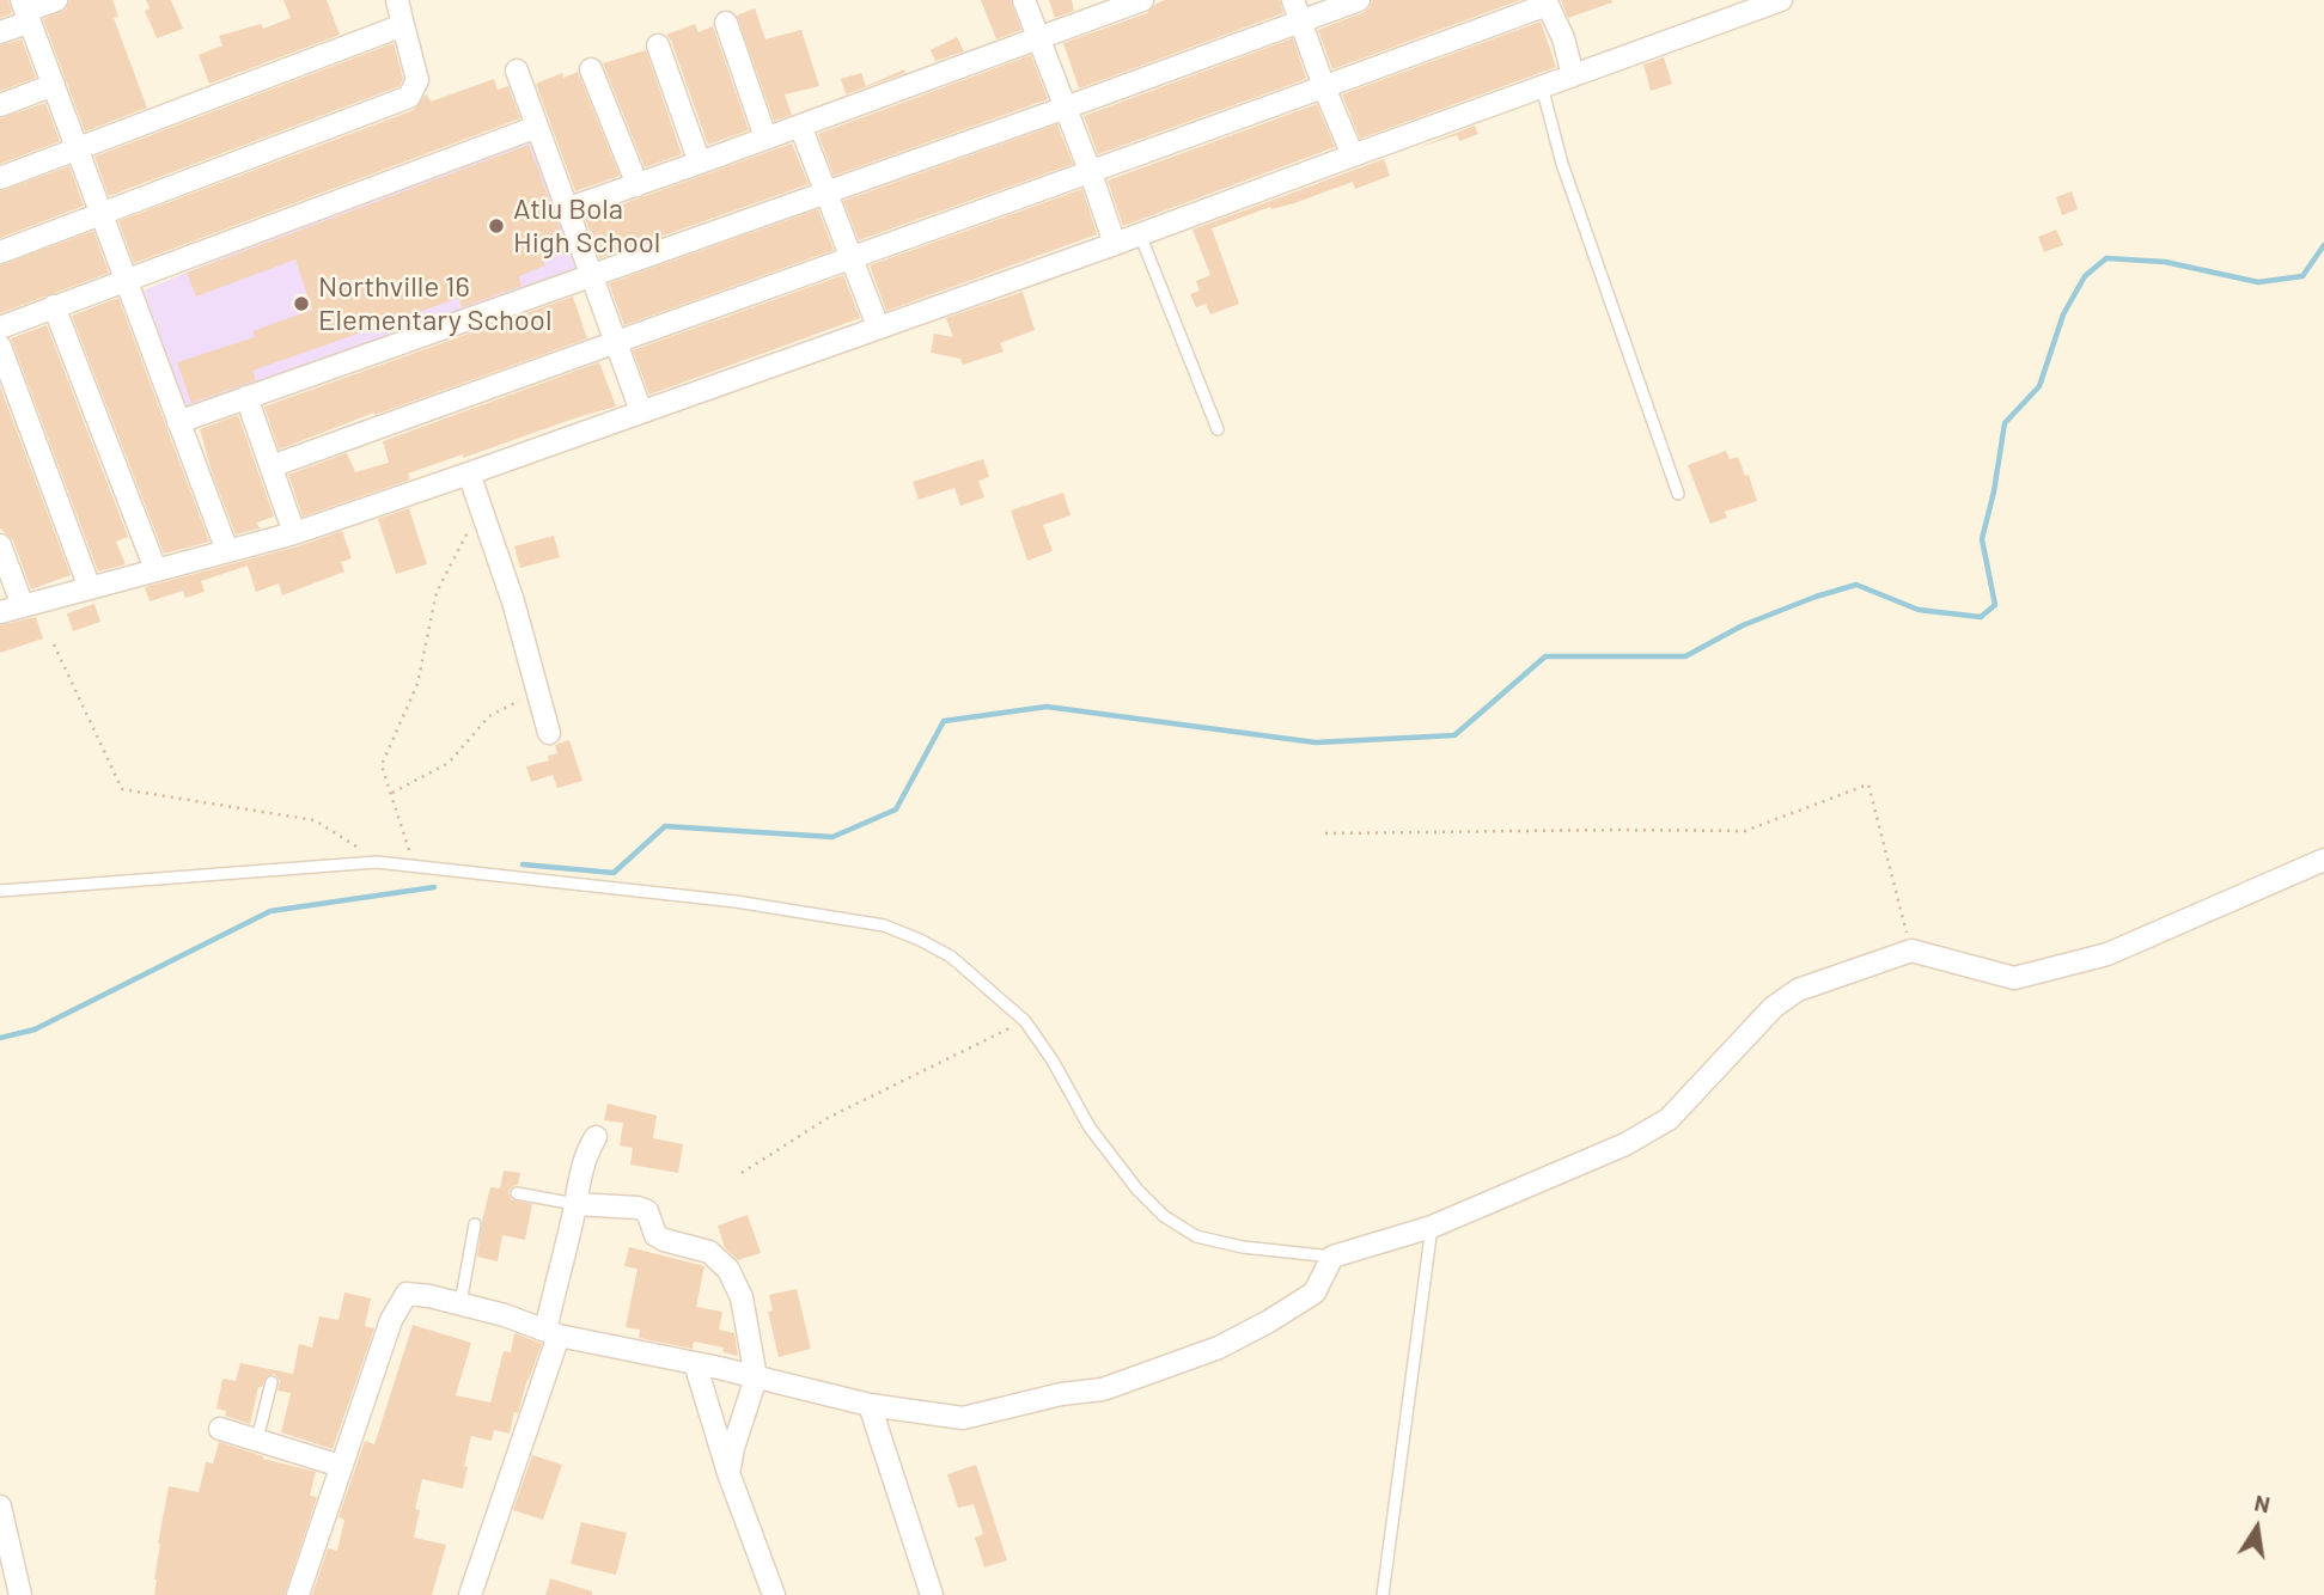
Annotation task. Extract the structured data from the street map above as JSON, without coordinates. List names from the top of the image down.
{
  "places": ["Atlu Bola High School", "Northville 16 Elementary School"],
  "north": "top"
}
